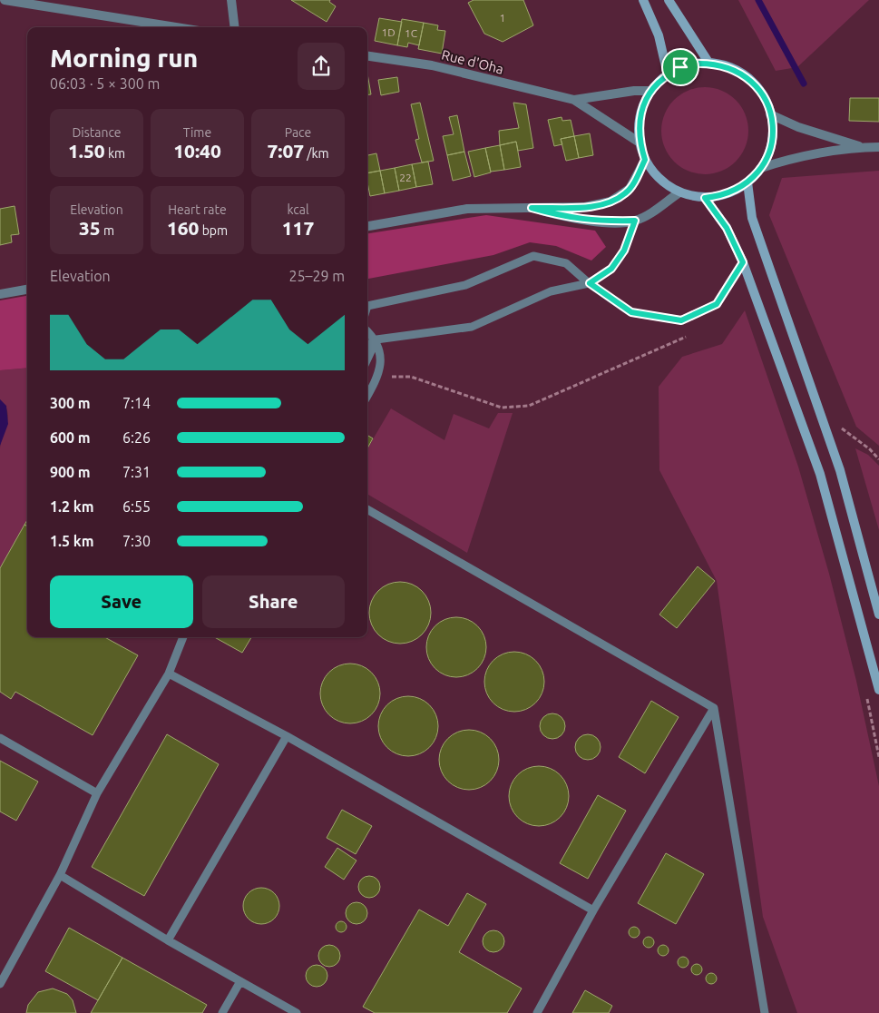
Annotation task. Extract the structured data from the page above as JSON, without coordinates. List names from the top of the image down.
{
  "streets": {
    "street": ["Rue d'Oha"]
  },
  "house_numbers": [
    "1",
    "1D",
    "1C",
    "22"
  ],
  "page": {
    "heading": ["Morning run", "06:03 · 5 × 300 m"],
    "stats": [
      ["Distance", "1.50 km"],
      ["Time", "10:40"],
      ["Pace", "7:07 /km"],
      ["Elevation", "35 m"],
      ["Heart rate", "160 bpm"],
      ["kcal", "117"]
    ],
    "chart": ["Elevation", "25–29 m"],
    "list": [
      {
        "name": "300 m",
        "note": "7:14"
      },
      {
        "name": "600 m",
        "note": "6:26"
      },
      {
        "name": "900 m",
        "note": "7:31"
      },
      {
        "name": "1.2 km",
        "note": "6:55"
      },
      {
        "name": "1.5 km",
        "note": "7:30"
      }
    ],
    "buttons": ["Save", "Share"]
  }
}
